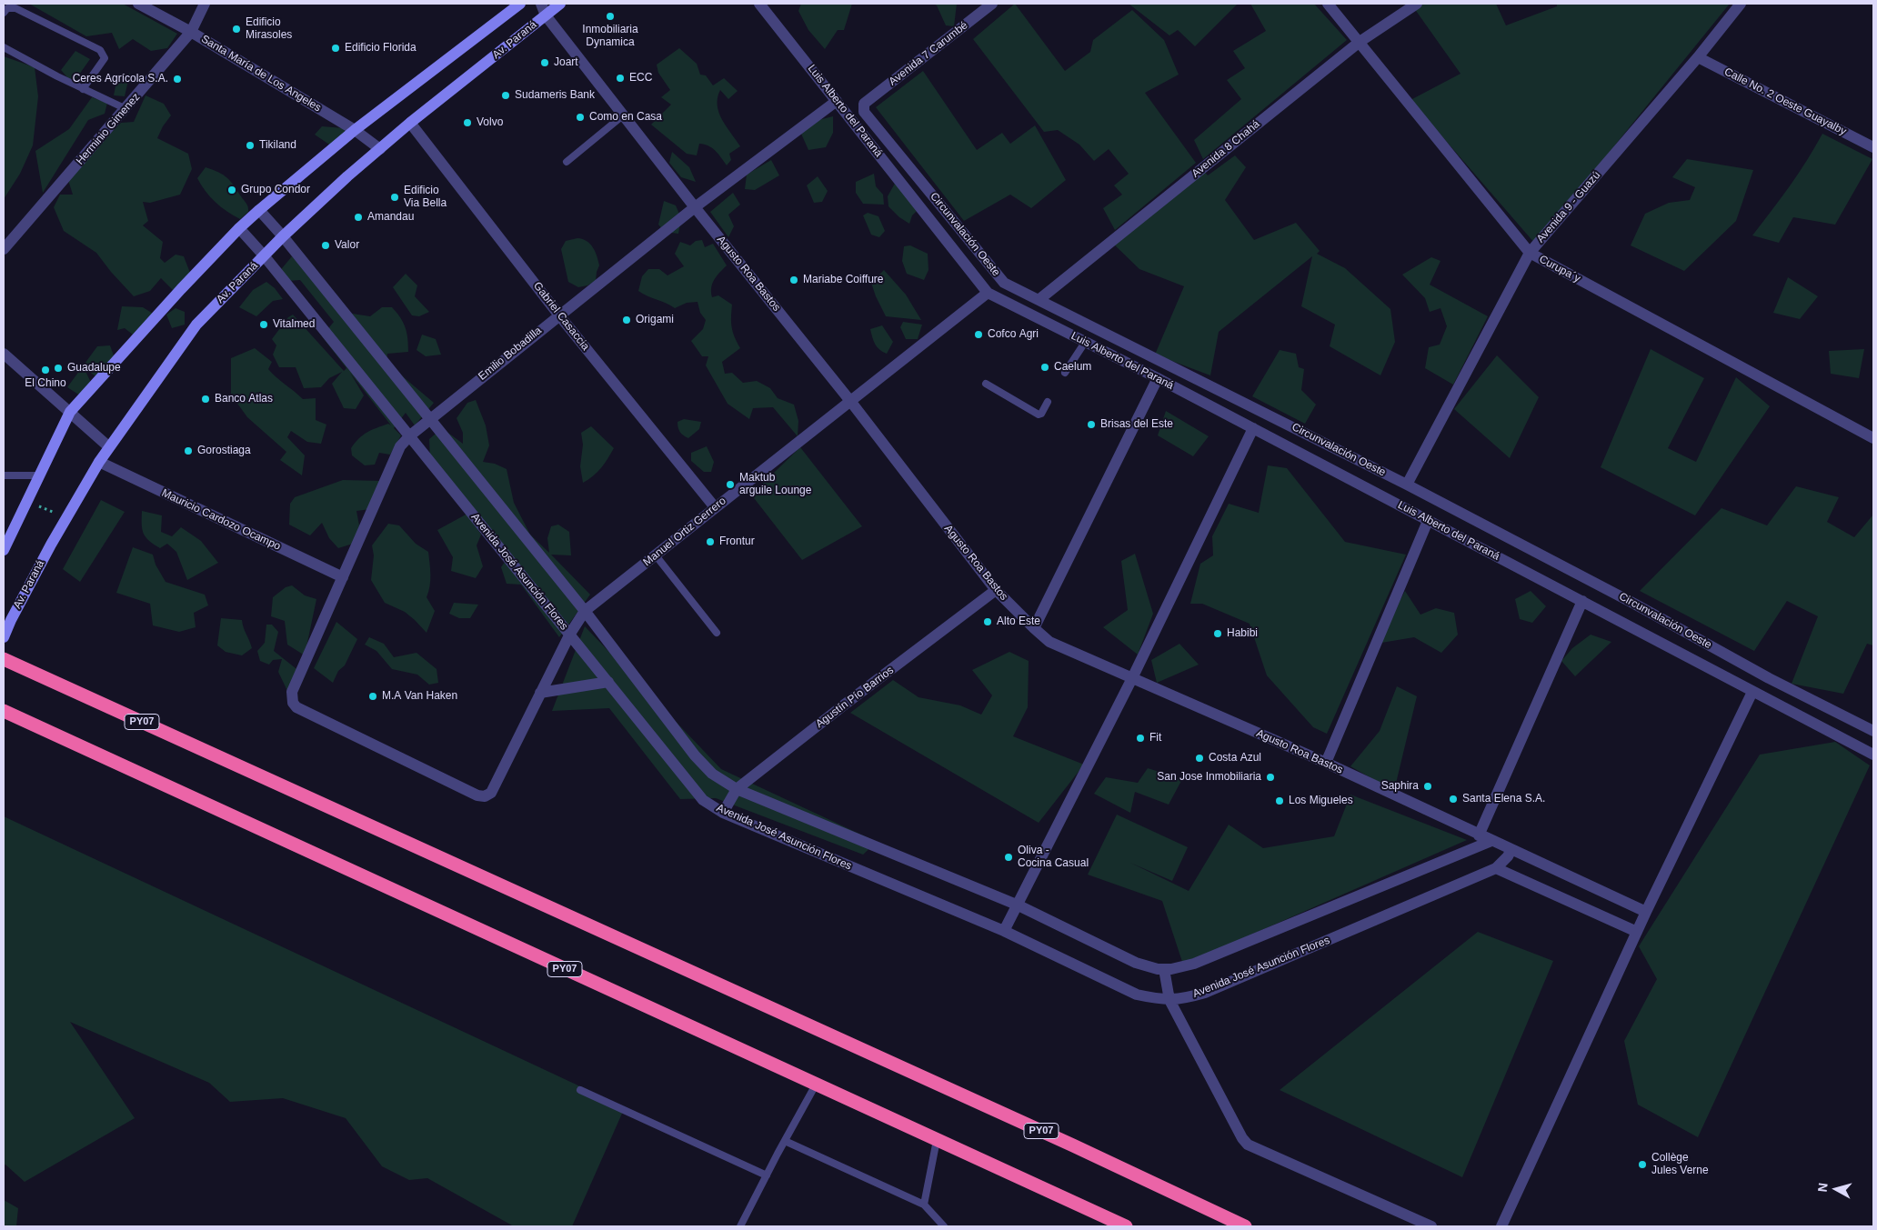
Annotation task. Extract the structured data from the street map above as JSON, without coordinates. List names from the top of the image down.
{
  "streets": {
    "highway": ["PY07"],
    "street": [
      "Av. Paraná",
      "Avenida 7 Carumbé",
      "Santa María de Los Angeles",
      "Calle No. 2 Oeste Guayalby",
      "Luis Alberto del Paraná",
      "Herminio Gimenez",
      "Avenida 8 Chahá",
      "Avenida 9 - Guazú",
      "Circunvalación Oeste",
      "Curupa´y",
      "Agusto Roa Bastos",
      "Gabriel Casaccia",
      "Emilio Bobadilla",
      "Mauricio Cardozo Ocampo",
      "Manuel Ortiz Gerrero",
      "Avenida José Asunción Flores",
      "Agustín Pío Barrios"
    ]
  },
  "crossings": [
    ["Av. Paraná", "Santa María de Los Angeles"],
    ["Av. Paraná", "Agusto Roa Bastos"],
    ["Av. Paraná", "Gabriel Casaccia"],
    ["Av. Paraná", "Mauricio Cardozo Ocampo"],
    ["Av. Paraná", "Avenida José Asunción Flores"],
    ["Avenida 7 Carumbé", "Circunvalación Oeste"],
    ["Santa María de Los Angeles", "Herminio Gimenez"],
    ["Calle No. 2 Oeste Guayalby", "Avenida 9 - Guazú"],
    ["Luis Alberto del Paraná", "Emilio Bobadilla"],
    ["Luis Alberto del Paraná", "Manuel Ortiz Gerrero"],
    ["Avenida 8 Chahá", "Circunvalación Oeste"],
    ["Avenida 8 Chahá", "Curupa´y"],
    ["Avenida 9 - Guazú", "Circunvalación Oeste"],
    ["Avenida 9 - Guazú", "Curupa´y"],
    ["Agusto Roa Bastos", "Emilio Bobadilla"],
    ["Agusto Roa Bastos", "Manuel Ortiz Gerrero"],
    ["Agusto Roa Bastos", "Avenida José Asunción Flores"],
    ["Agusto Roa Bastos", "Agustín Pío Barrios"],
    ["Gabriel Casaccia", "Emilio Bobadilla"],
    ["Gabriel Casaccia", "Manuel Ortiz Gerrero"],
    ["Emilio Bobadilla", "Mauricio Cardozo Ocampo"],
    ["Emilio Bobadilla", "Manuel Ortiz Gerrero"],
    ["Emilio Bobadilla", "Avenida José Asunción Flores"],
    ["Manuel Ortiz Gerrero", "Avenida José Asunción Flores"],
    ["Avenida José Asunción Flores", "Agustín Pío Barrios"]
  ],
  "places": [
    "Inmobiliaria Dynamica",
    "Edificio Mirasoles",
    "Edificio Florida",
    "Joart",
    "ECC",
    "Ceres Agrícola S.A.",
    "Sudameris Bank",
    "Como en Casa",
    "Volvo",
    "Tikiland",
    "Grupo Condor",
    "Edificio Via Bella",
    "Amandau",
    "Valor",
    "Mariabe Coiffure",
    "Origami",
    "Vitalmed",
    "Cofco Agri",
    "Caelum",
    "Guadalupe",
    "El Chino",
    "Banco Atlas",
    "Brisas del Este",
    "Gorostiaga",
    "Maktub arguile Lounge",
    "Frontur",
    "Alto Este",
    "Habibi",
    "M.A Van Haken",
    "Fit",
    "Costa Azul",
    "San Jose Inmobiliaria",
    "Saphira",
    "Santa Elena S.A.",
    "Los Migueles",
    "Oliva - Cocina Casual",
    "Collège Jules Verne"
  ],
  "north": "left"
}
